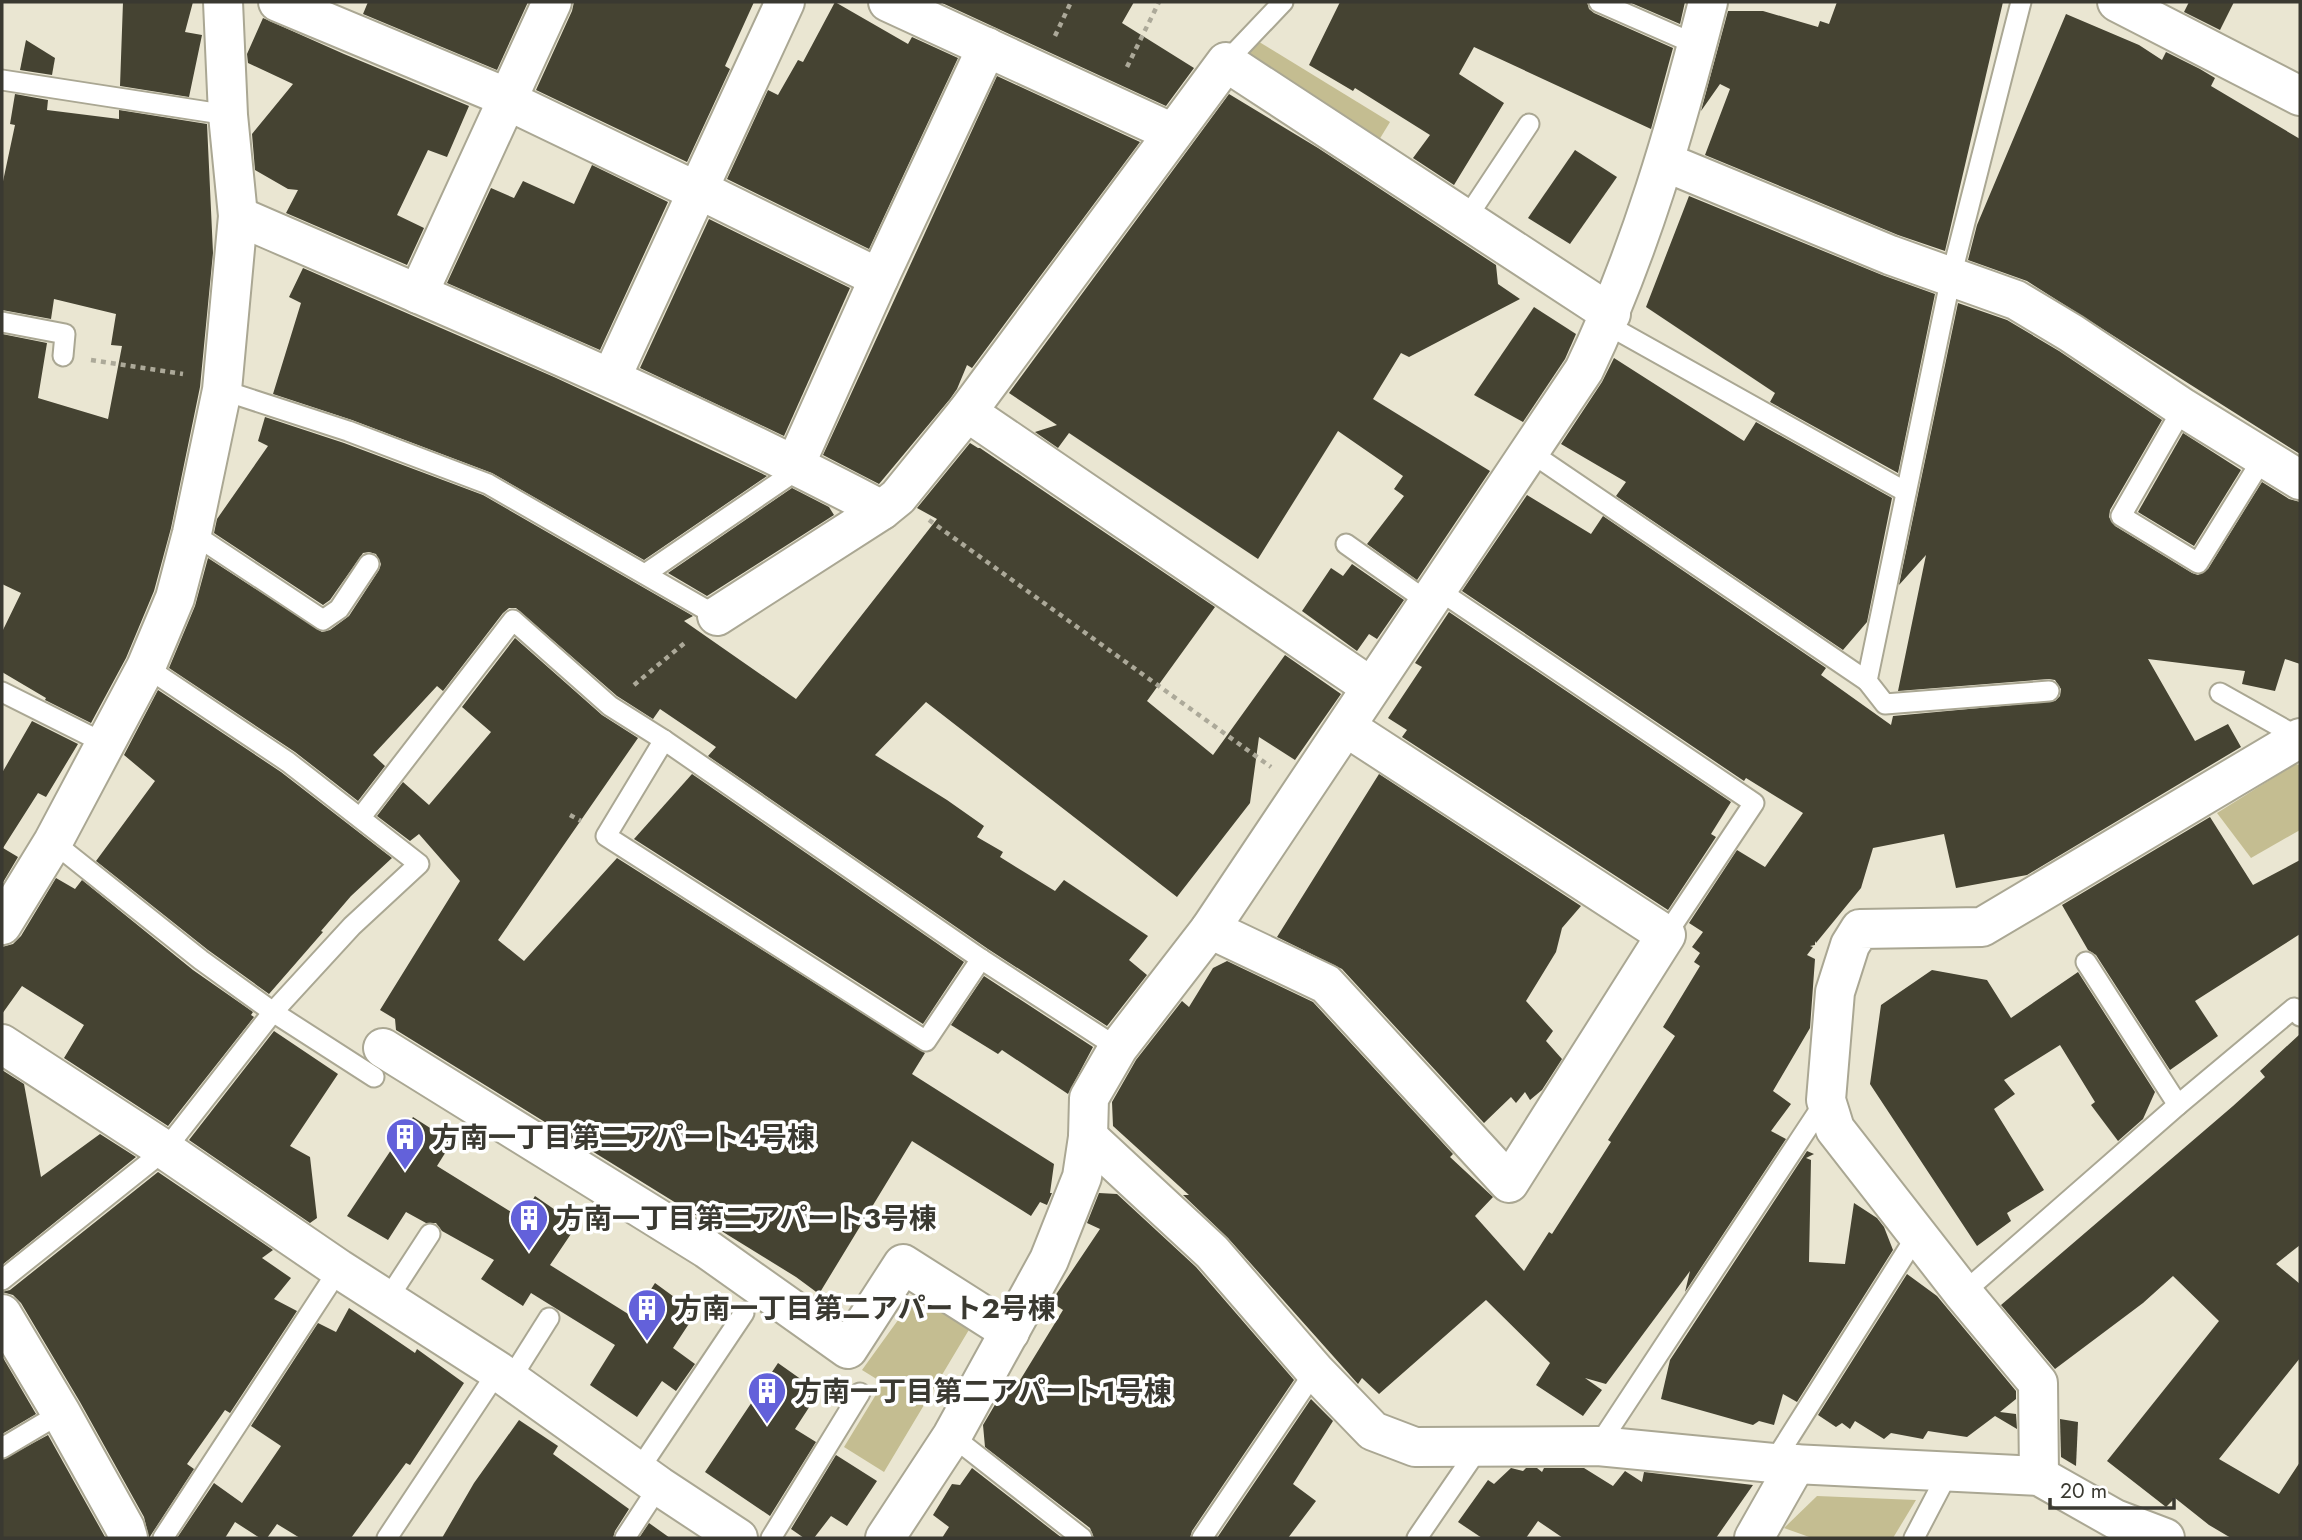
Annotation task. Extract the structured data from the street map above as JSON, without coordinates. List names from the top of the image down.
{
  "places": {
    "building": [
      "方南一丁目第二アパート4号棟",
      "方南一丁目第二アパート3号棟",
      "方南一丁目第二アパート2号棟",
      "方南一丁目第二アパート1号棟"
    ]
  },
  "scale_bar": "20 m"
}
